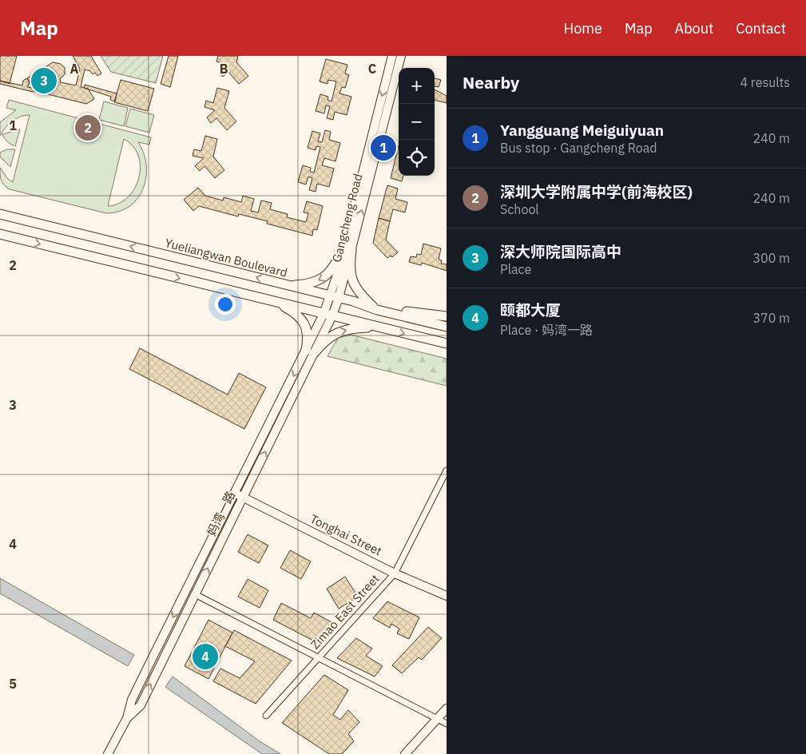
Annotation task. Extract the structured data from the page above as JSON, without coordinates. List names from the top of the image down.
{
  "streets": {
    "main road": ["Yueliangwan Boulevard"],
    "street": [
      "Gangcheng Road",
      "妈湾一路",
      "Tonghai Street",
      "Zimao East Street"
    ]
  },
  "crossings": [
    ["Gangcheng Road", "Yueliangwan Boulevard"],
    ["Gangcheng Road", "妈湾一路"],
    ["妈湾一路", "Tonghai Street"],
    ["Tonghai Street", "Zimao East Street"]
  ],
  "page": {
    "header": "Map",
    "nav": [
      "Home",
      "Map",
      "About",
      "Contact"
    ],
    "heading": ["Nearby", "4 results"],
    "pins": [
      "3",
      "2",
      "1",
      "4"
    ],
    "map_buttons": ["+", "−"],
    "list": [
      {
        "mark": "1",
        "name": "Yangguang Meiguiyuan",
        "note": "Bus stop · Gangcheng Road",
        "value": "240 m"
      },
      {
        "mark": "2",
        "name": "深圳大学附属中学(前海校区)",
        "note": "School",
        "value": "240 m"
      },
      {
        "mark": "3",
        "name": "深大师院国际高中",
        "note": "Place",
        "value": "300 m"
      },
      {
        "mark": "4",
        "name": "颐都大厦",
        "note": "Place · 妈湾一路",
        "value": "370 m"
      }
    ]
  },
  "grid": {
    "columns": ["A", "B", "C"],
    "rows": [
      "1",
      "2",
      "3",
      "4",
      "5"
    ]
  }
}
